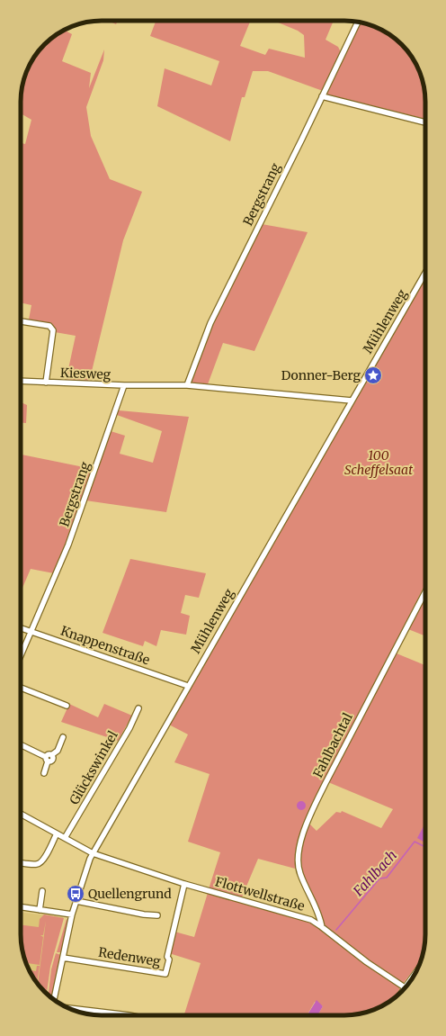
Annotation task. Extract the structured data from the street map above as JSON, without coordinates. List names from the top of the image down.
{
  "streets": {
    "street": [
      "Bergstrang",
      "Mühlenweg",
      "Kiesweg",
      "Knappenstraße",
      "Fahlbachtal",
      "Glückswinkel",
      "Flottwellstraße",
      "Redenweg"
    ]
  },
  "crossings": [
    ["Bergstrang", "Kiesweg"],
    ["Bergstrang", "Knappenstraße"],
    ["Mühlenweg", "Knappenstraße"],
    ["Mühlenweg", "Flottwellstraße"],
    ["Mühlenweg", "Redenweg"],
    ["Fahlbachtal", "Flottwellstraße"],
    ["Glückswinkel", "Flottwellstraße"],
    ["Flottwellstraße", "Redenweg"]
  ],
  "water": ["Fahlbach"],
  "parks": ["100 Scheffelsaat"],
  "places": {
    "place": ["Donner-Berg"],
    "bus stop": ["Quellengrund"]
  }
}
